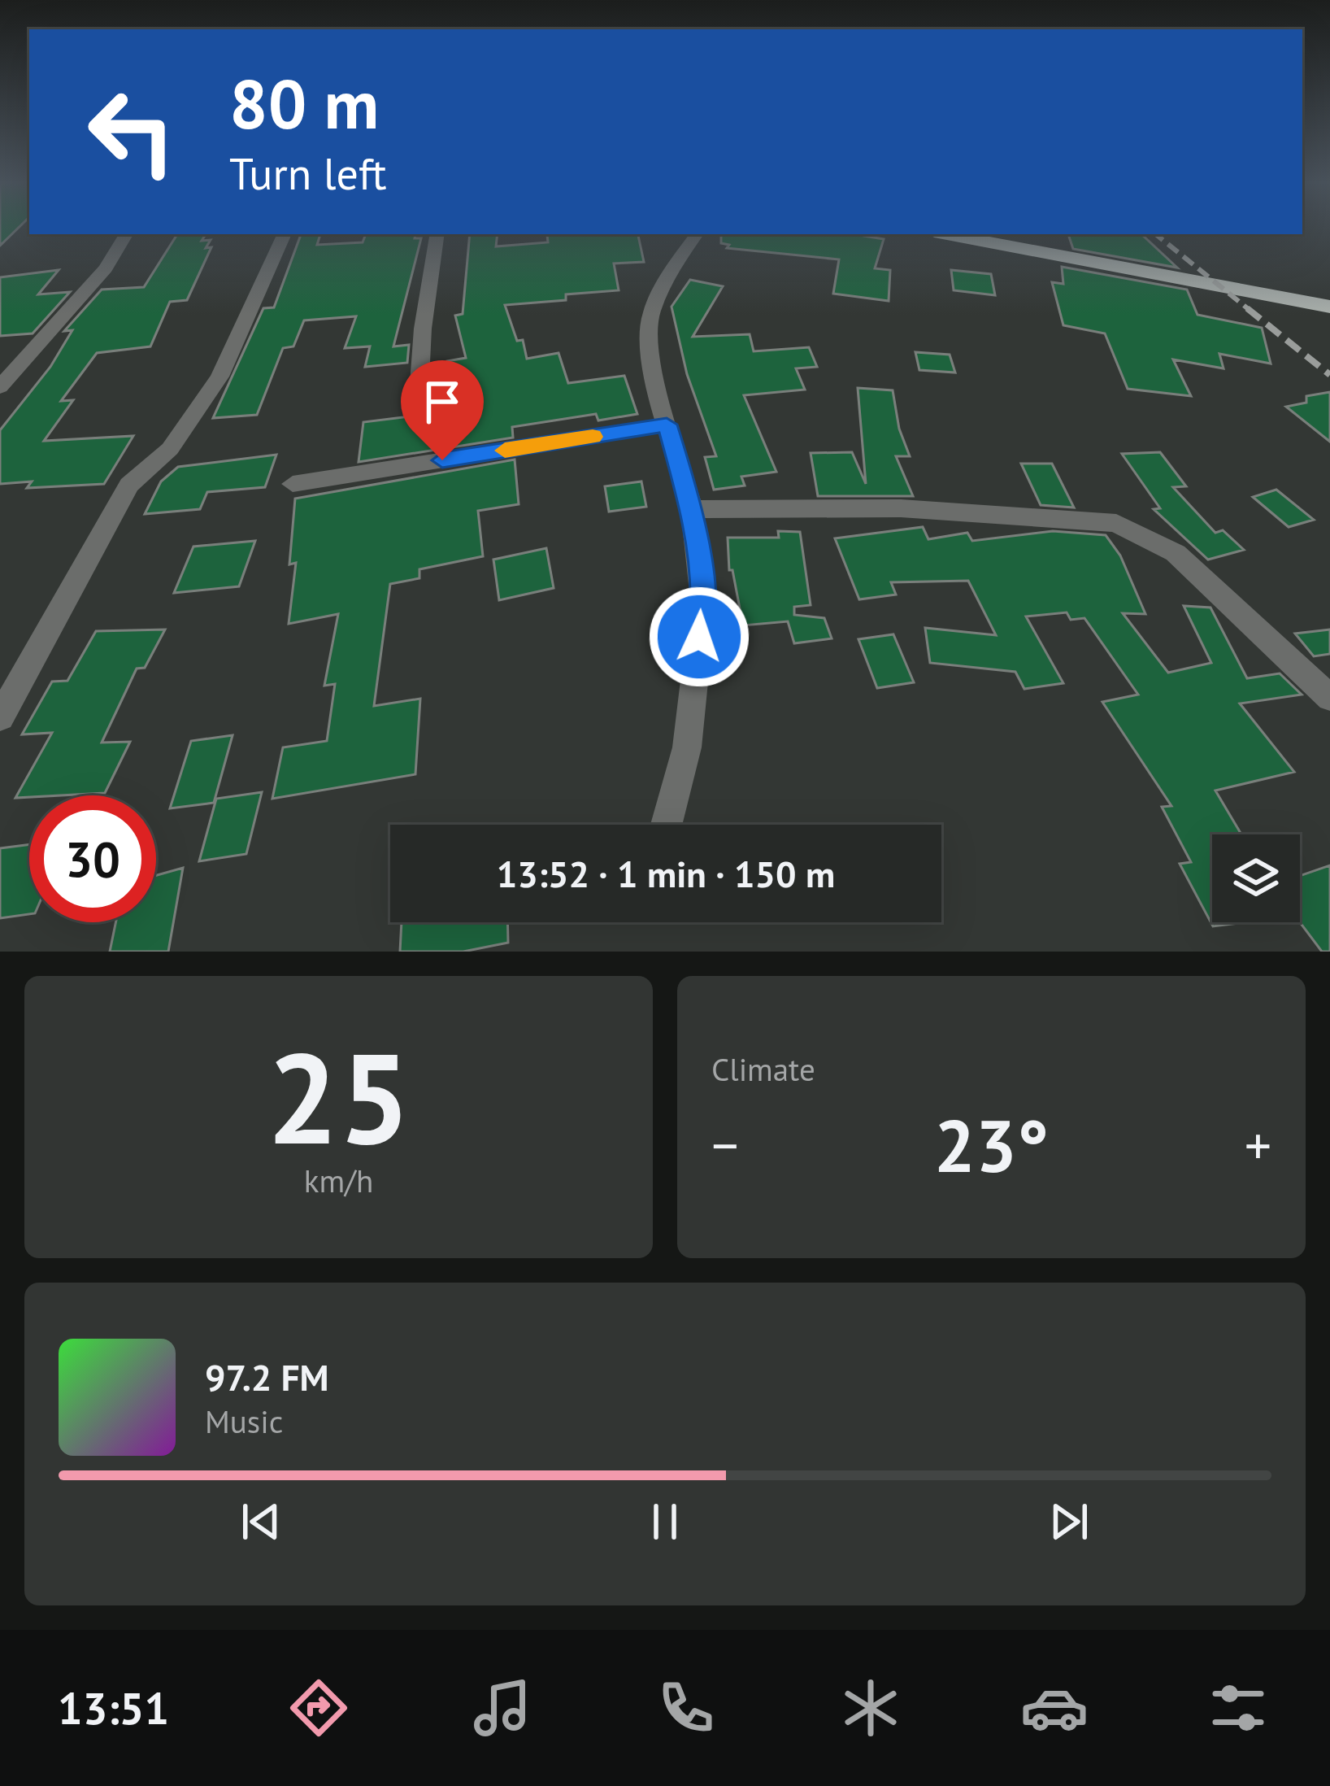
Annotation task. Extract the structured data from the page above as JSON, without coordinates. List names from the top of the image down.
{
  "page": {
    "turn": ["80 m", "Turn left"],
    "limit": "30",
    "trip": "13:52 · 1 min · 150 m",
    "tile": [
      ["25", "km/h"],
      "Climate"
    ],
    "heat": ["−", "23°", "+"],
    "song": ["97.2 FM", "Music"],
    "tabs": "13:51"
  }
}
